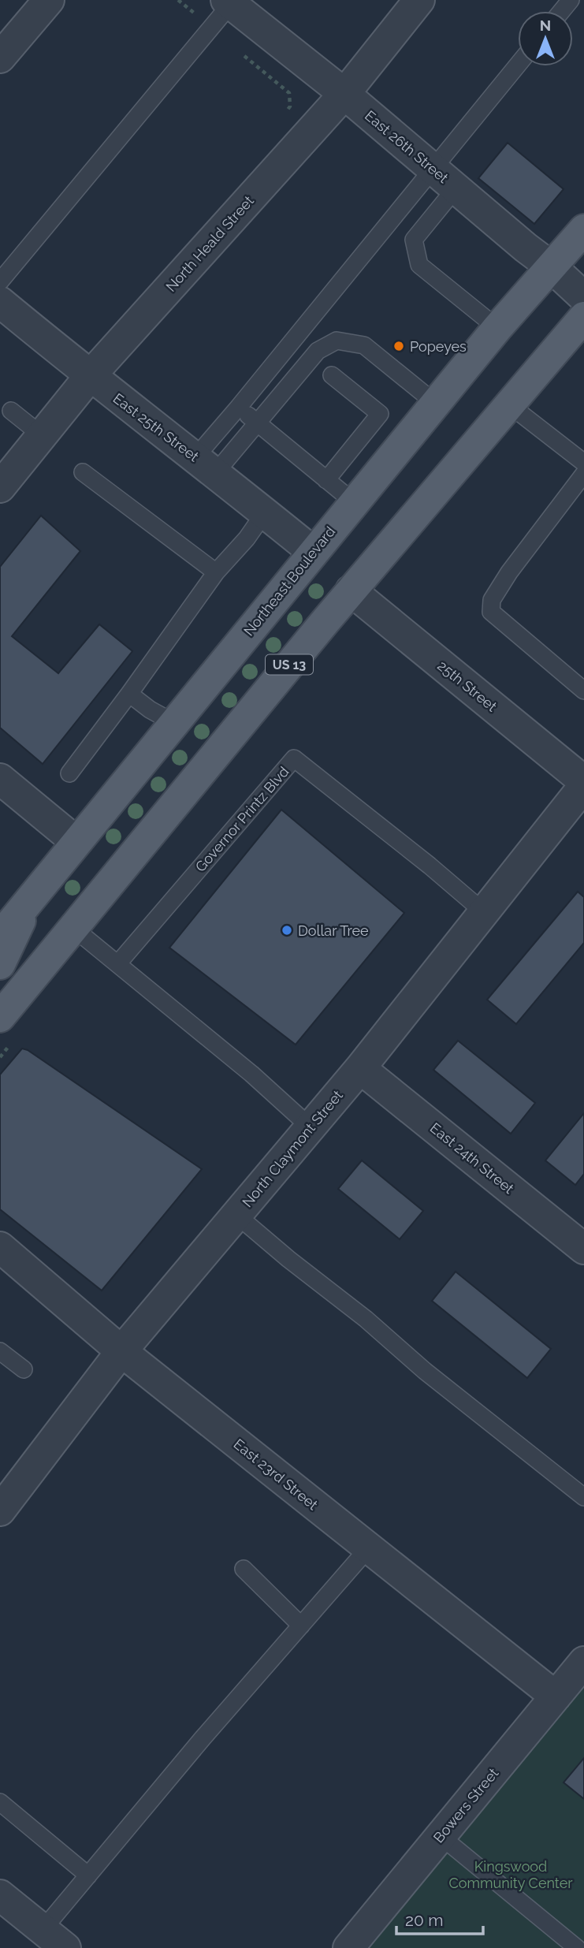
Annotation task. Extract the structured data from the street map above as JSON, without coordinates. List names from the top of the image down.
{
  "streets": {
    "main road": ["Northeast Boulevard", "US 13"],
    "street": [
      "East 26th Street",
      "North Heald Street",
      "East 25th Street",
      "25th Street",
      "North Claymont Street",
      "East 24th Street",
      "East 23rd Street",
      "Bowers Street"
    ],
    "lane": ["Governor Printz Blvd"]
  },
  "crossings": [
    ["East 26th Street", "North Heald Street"],
    ["East 26th Street", "Northeast Boulevard"],
    ["North Heald Street", "East 25th Street"],
    ["East 25th Street", "Northeast Boulevard"],
    ["US 13", "25th Street"],
    ["Governor Printz Blvd", "North Claymont Street"],
    ["North Claymont Street", "East 24th Street"],
    ["North Claymont Street", "East 23rd Street"],
    ["East 23rd Street", "Bowers Street"]
  ],
  "parks": ["Kingswood Community Center"],
  "places": ["Popeyes", "Dollar Tree"],
  "scale_bar": "20 m",
  "north": "top"
}
